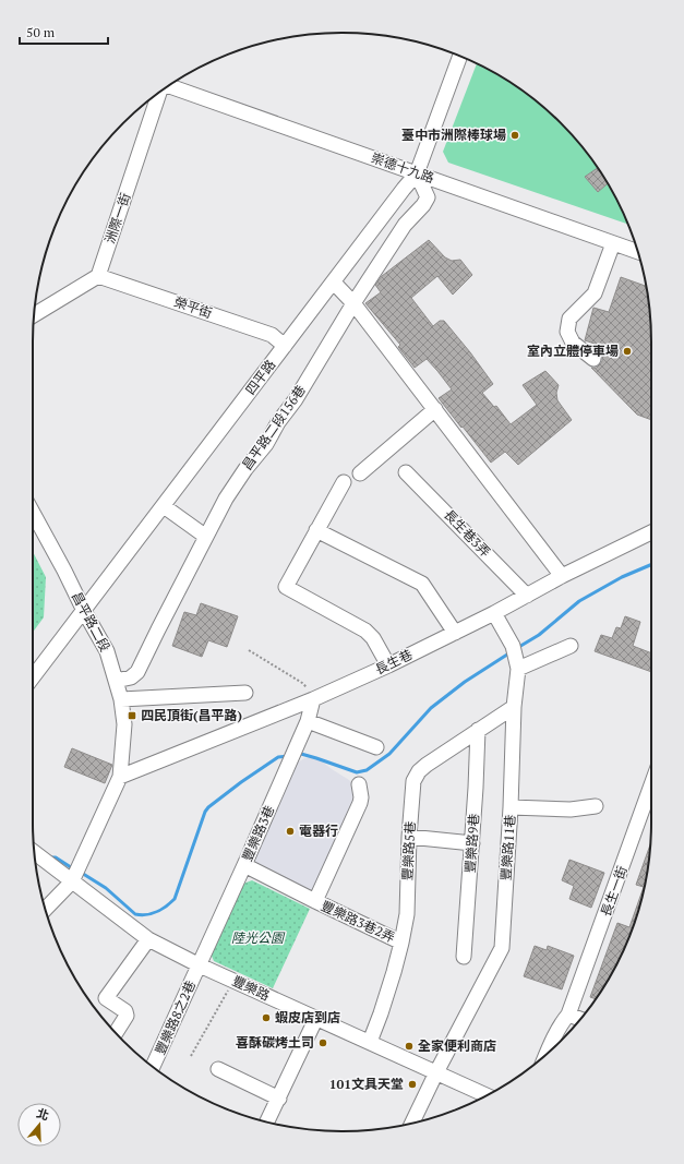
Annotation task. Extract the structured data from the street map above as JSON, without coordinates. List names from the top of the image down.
{
  "streets": {
    "street": [
      "崇德十九路",
      "洲際一街",
      "榮平街",
      "四平路",
      "昌平路二段156巷",
      "長生巷3弄",
      "昌平路二段",
      "長生巷",
      "豐樂路3巷",
      "豐樂路9巷",
      "豐樂路11巷",
      "豐樂路5巷",
      "長生一街",
      "豐樂路3巷2弄",
      "豐樂路",
      "豐樂路8之2巷"
    ]
  },
  "crossings": [
    ["崇德十九路", "四平路"],
    ["崇德十九路", "昌平路二段156巷"],
    ["洲際一街", "榮平街"],
    ["榮平街", "四平路"],
    ["四平路", "昌平路二段156巷"],
    ["四平路", "昌平路二段"],
    ["昌平路二段156巷", "昌平路二段"],
    ["長生巷3弄", "長生巷"],
    ["昌平路二段", "長生巷"],
    ["昌平路二段", "豐樂路"],
    ["長生巷", "豐樂路3巷"],
    ["長生巷", "豐樂路11巷"],
    ["豐樂路3巷", "豐樂路3巷2弄"],
    ["豐樂路3巷", "豐樂路"],
    ["豐樂路3巷", "豐樂路8之2巷"],
    ["豐樂路9巷", "豐樂路5巷"],
    ["豐樂路11巷", "豐樂路5巷"],
    ["豐樂路11巷", "豐樂路"],
    ["豐樂路5巷", "豐樂路3巷2弄"],
    ["豐樂路5巷", "豐樂路"],
    ["豐樂路", "豐樂路8之2巷"]
  ],
  "parks": ["陸光公園"],
  "places": {
    "other": [
      "臺中市洲際棒球場",
      "室內立體停車場",
      "電器行",
      "蝦皮店到店",
      "喜酥碳烤土司",
      "全家便利商店",
      "101文具天堂"
    ],
    "transit": ["四民頂街(昌平路)"]
  },
  "scale_bar": "50 m",
  "north": "top"
}
